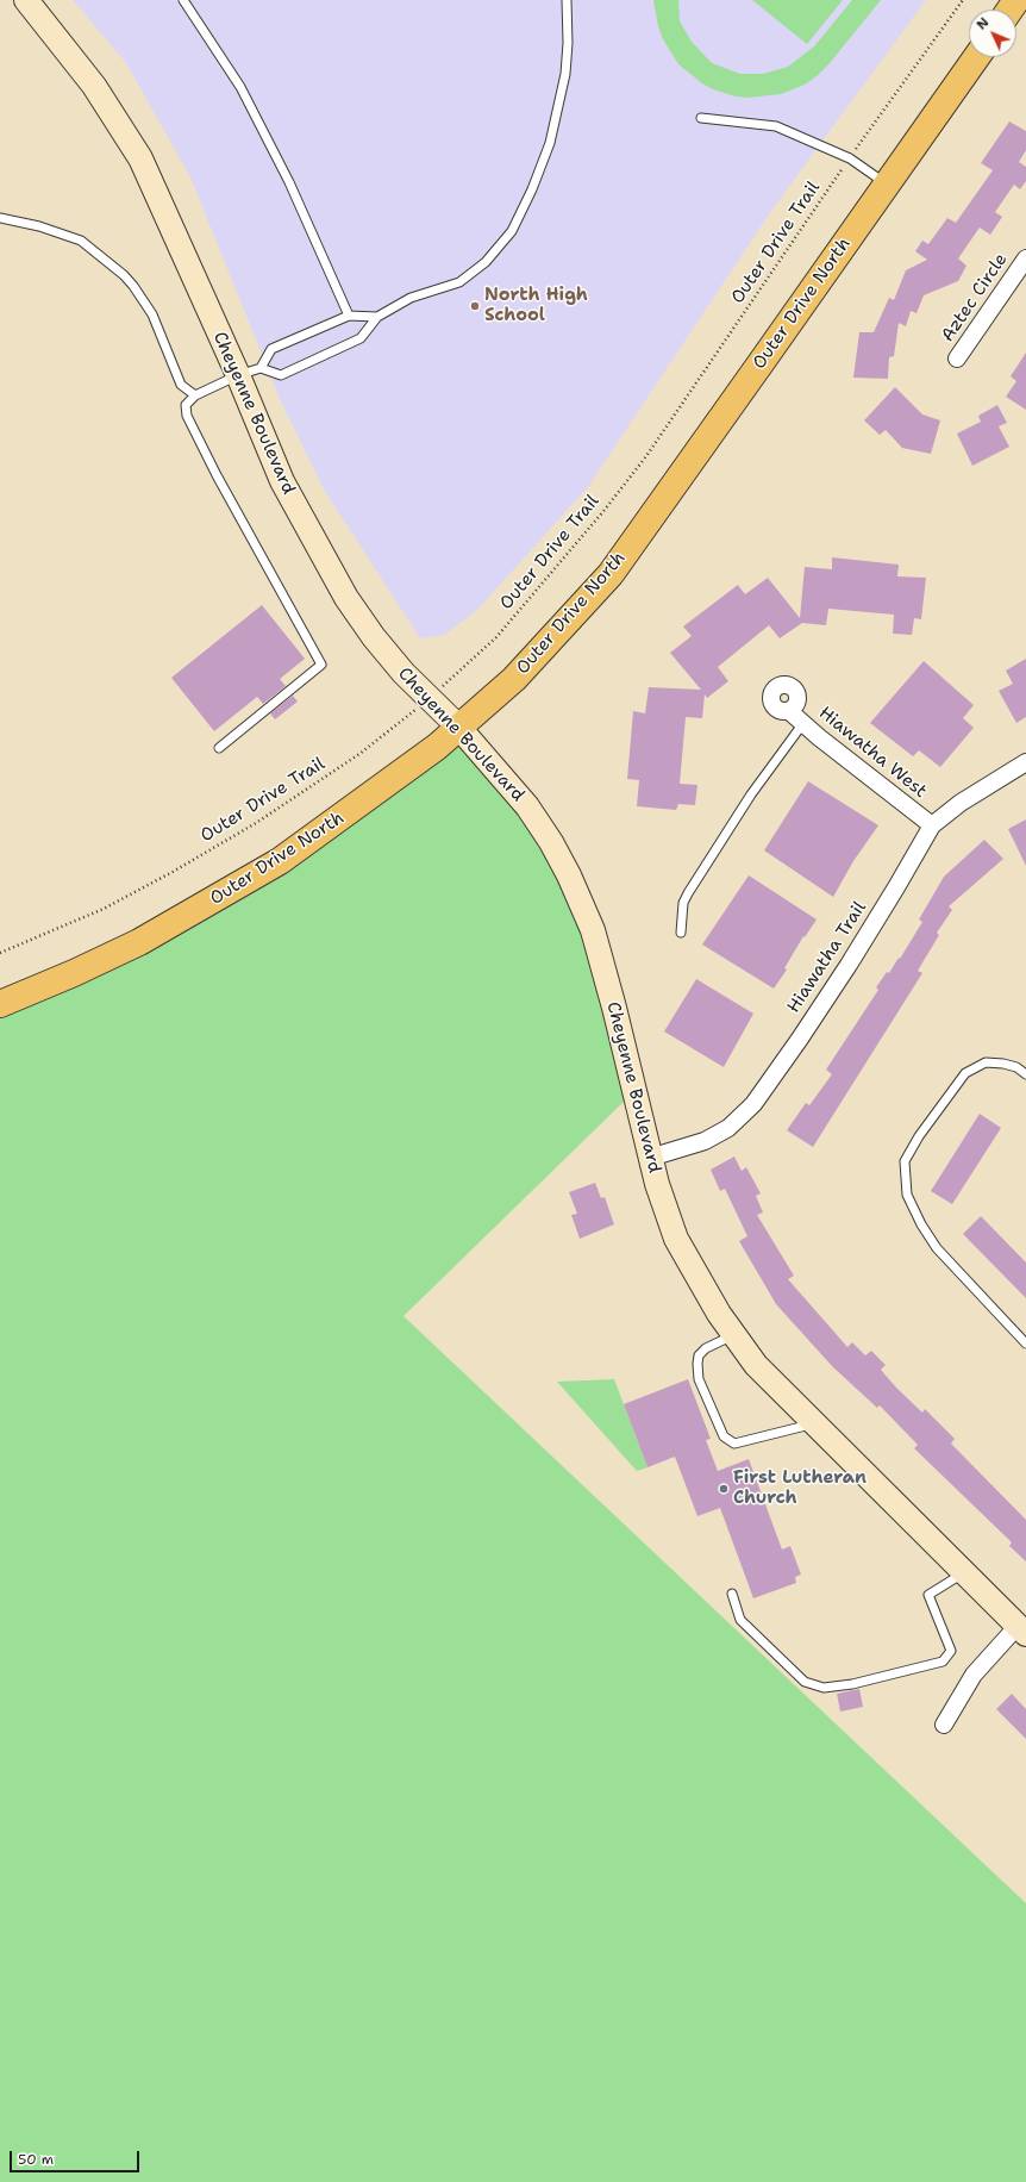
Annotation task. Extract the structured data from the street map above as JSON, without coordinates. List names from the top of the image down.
{
  "streets": {
    "main road": ["Outer Drive North"],
    "street": [
      "Aztec Circle",
      "Cheyenne Boulevard",
      "Hiawatha West",
      "Hiawatha Trail"
    ],
    "path": ["Outer Drive Trail"]
  },
  "crossings": [
    ["Outer Drive Trail", "Cheyenne Boulevard"],
    ["Outer Drive North", "Cheyenne Boulevard"],
    ["Cheyenne Boulevard", "Hiawatha Trail"],
    ["Hiawatha West", "Hiawatha Trail"]
  ],
  "places": ["North High School", "First Lutheran Church"],
  "scale_bar": "50 m",
  "north": "top left"
}
